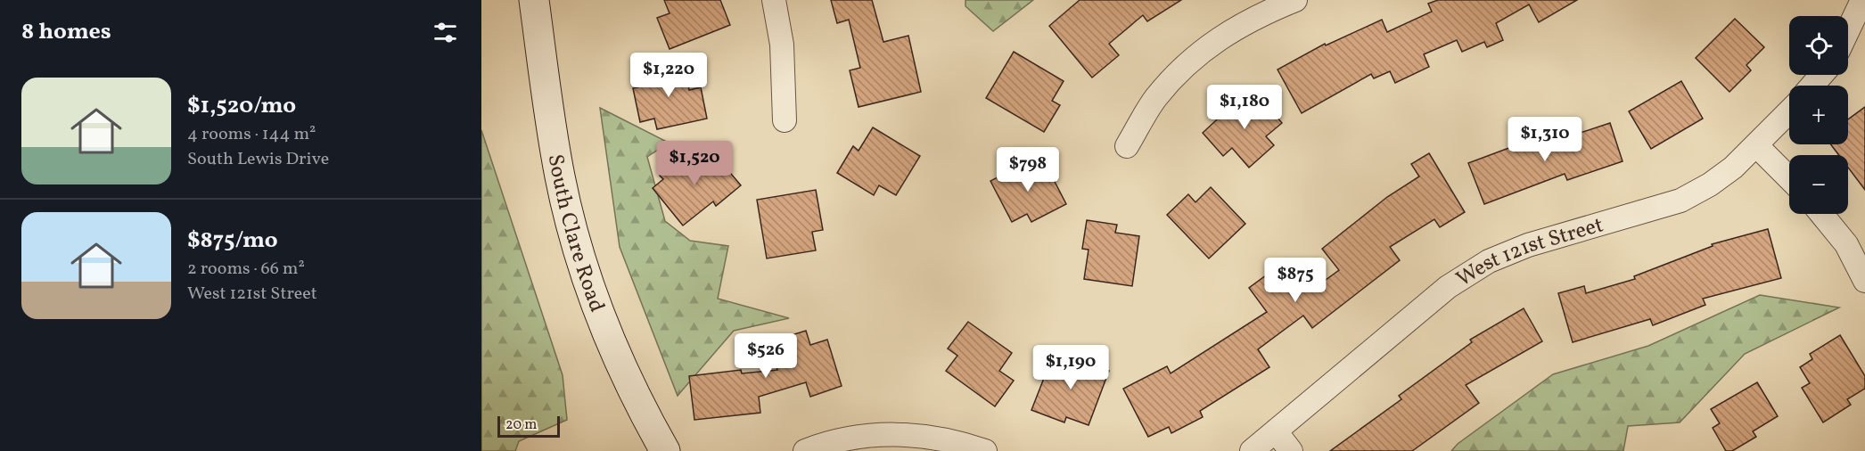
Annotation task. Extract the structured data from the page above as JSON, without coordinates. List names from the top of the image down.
{
  "streets": {
    "street": ["South Clare Road", "West 121st Street"]
  },
  "scale_bar": "20 m",
  "page": {
    "heading": "8 homes",
    "map_buttons": ["+", "−"],
    "price": [
      "$1,220",
      "$1,180",
      "$1,310",
      "$1,520",
      "$798",
      "$875",
      "$526",
      "$1,190"
    ],
    "list": [
      {
        "name": "$1,520/mo",
        "note": "4 rooms · 144 m² · South Lewis Drive"
      },
      {
        "name": "$875/mo",
        "note": "2 rooms · 66 m² · West 121st Street"
      }
    ],
    "scale": "20 m"
  }
}
